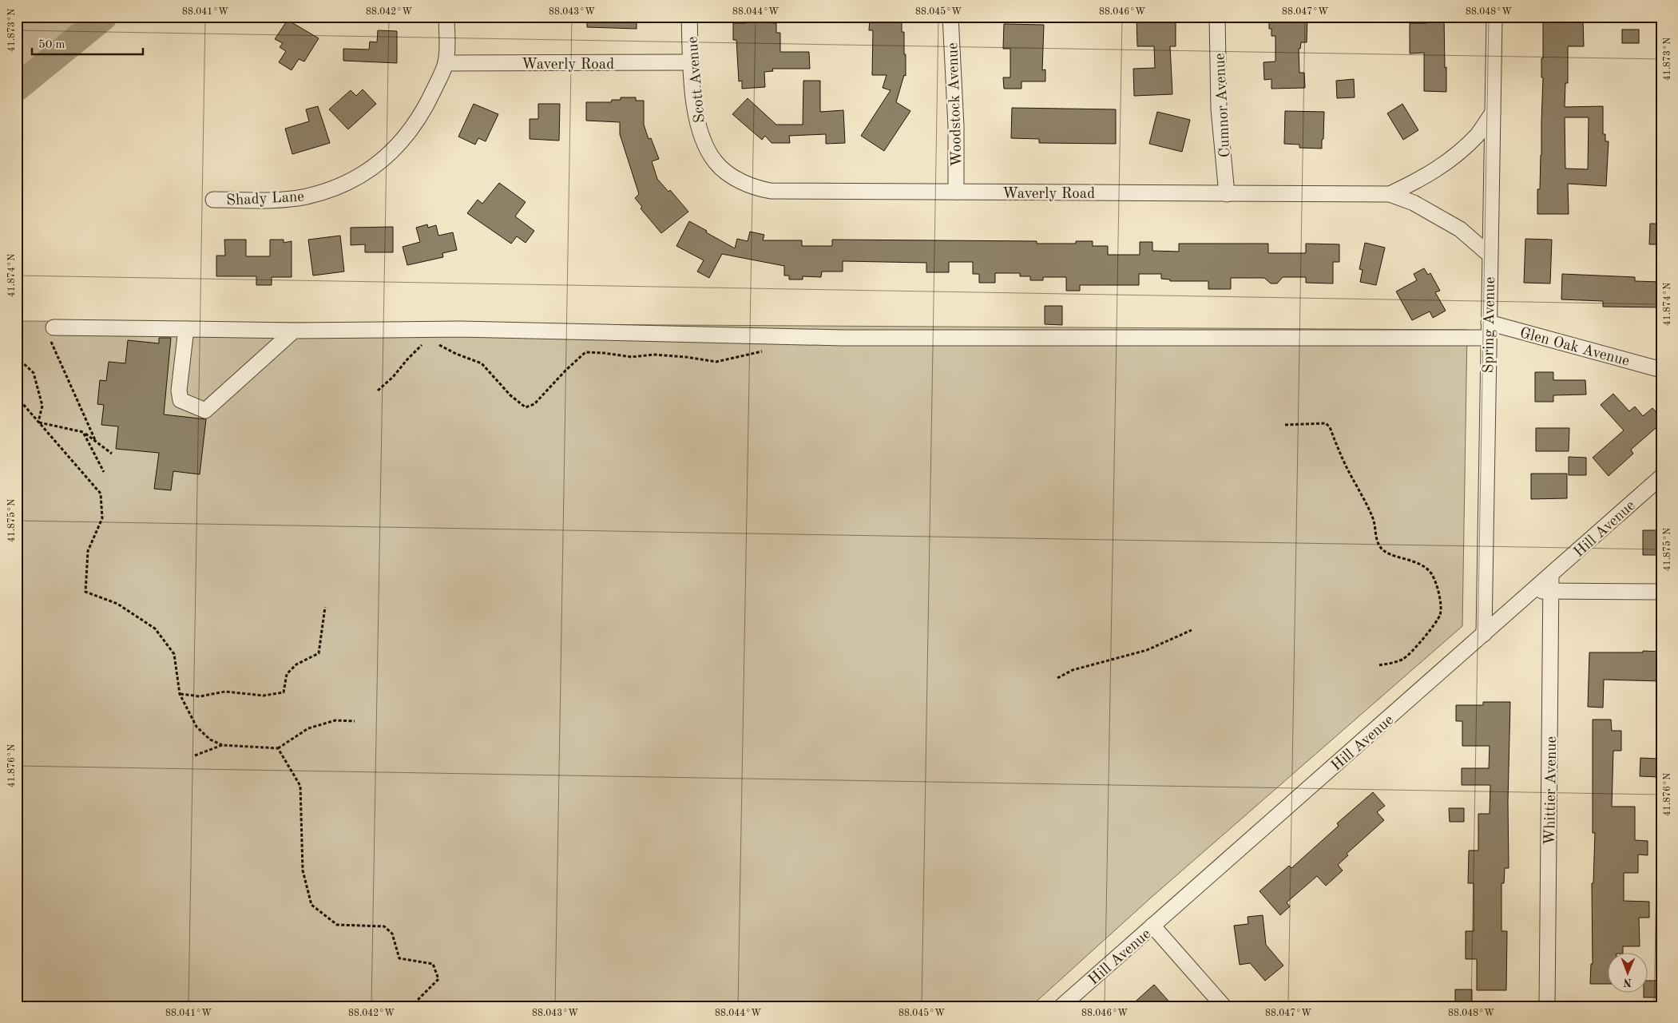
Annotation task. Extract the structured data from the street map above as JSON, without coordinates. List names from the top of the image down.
{
  "streets": {
    "street": [
      "Waverly Road",
      "Scott Avenue",
      "Woodstock Avenue",
      "Cumnor Avenue",
      "Shady Lane",
      "Spring Avenue",
      "Glen Oak Avenue",
      "Hill Avenue",
      "Whittier Avenue"
    ]
  },
  "crossings": [
    ["Waverly Road", "Scott Avenue"],
    ["Waverly Road", "Woodstock Avenue"],
    ["Waverly Road", "Cumnor Avenue"],
    ["Waverly Road", "Shady Lane"],
    ["Waverly Road", "Spring Avenue"],
    ["Spring Avenue", "Glen Oak Avenue"],
    ["Spring Avenue", "Hill Avenue"],
    ["Hill Avenue", "Whittier Avenue"]
  ],
  "scale_bar": "50 m",
  "north": "bottom",
  "coordinates": [
    "88.041°W",
    "88.042°W",
    "88.043°W",
    "88.044°W",
    "88.045°W",
    "88.046°W",
    "88.047°W",
    "88.048°W",
    "41.873°N",
    "41.874°N",
    "41.875°N",
    "41.876°N"
  ]
}
